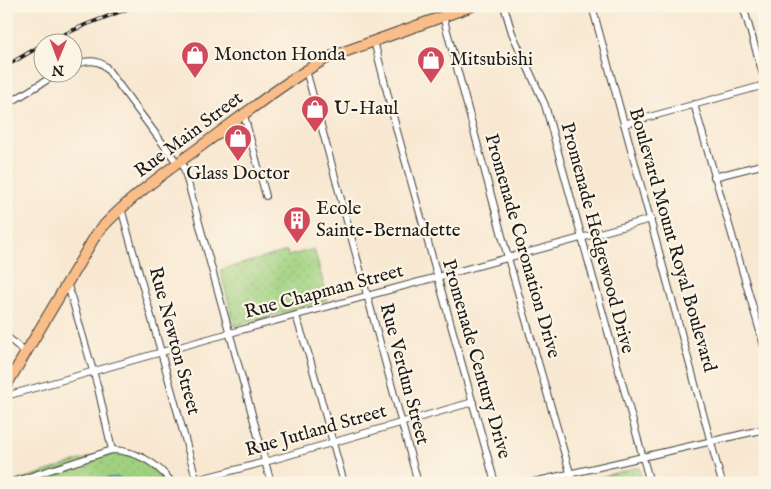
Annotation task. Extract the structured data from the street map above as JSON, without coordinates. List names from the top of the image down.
{
  "streets": {
    "main road": ["Rue Main Street"],
    "street": [
      "Promenade Hedgewood Drive",
      "Boulevard Mount Royal Boulevard",
      "Promenade Coronation Drive",
      "Rue Chapman Street",
      "Rue Newton Street",
      "Promenade Century Drive",
      "Rue Verdun Street",
      "Rue Jutland Street"
    ]
  },
  "crossings": [
    ["Rue Main Street", "Promenade Coronation Drive"],
    ["Rue Main Street", "Rue Newton Street"],
    ["Rue Main Street", "Promenade Century Drive"],
    ["Rue Main Street", "Rue Verdun Street"],
    ["Promenade Hedgewood Drive", "Rue Chapman Street"],
    ["Boulevard Mount Royal Boulevard", "Rue Chapman Street"],
    ["Promenade Coronation Drive", "Rue Chapman Street"],
    ["Rue Chapman Street", "Rue Newton Street"],
    ["Rue Chapman Street", "Promenade Century Drive"],
    ["Rue Chapman Street", "Rue Verdun Street"],
    ["Rue Newton Street", "Rue Jutland Street"],
    ["Promenade Century Drive", "Rue Jutland Street"],
    ["Rue Verdun Street", "Rue Jutland Street"]
  ],
  "places": {
    "shop": [
      "Moncton Honda",
      "Mitsubishi",
      "U-Haul",
      "Glass Doctor"
    ],
    "building": ["Ecole Sainte-Bernadette"]
  },
  "north": "bottom"
}
